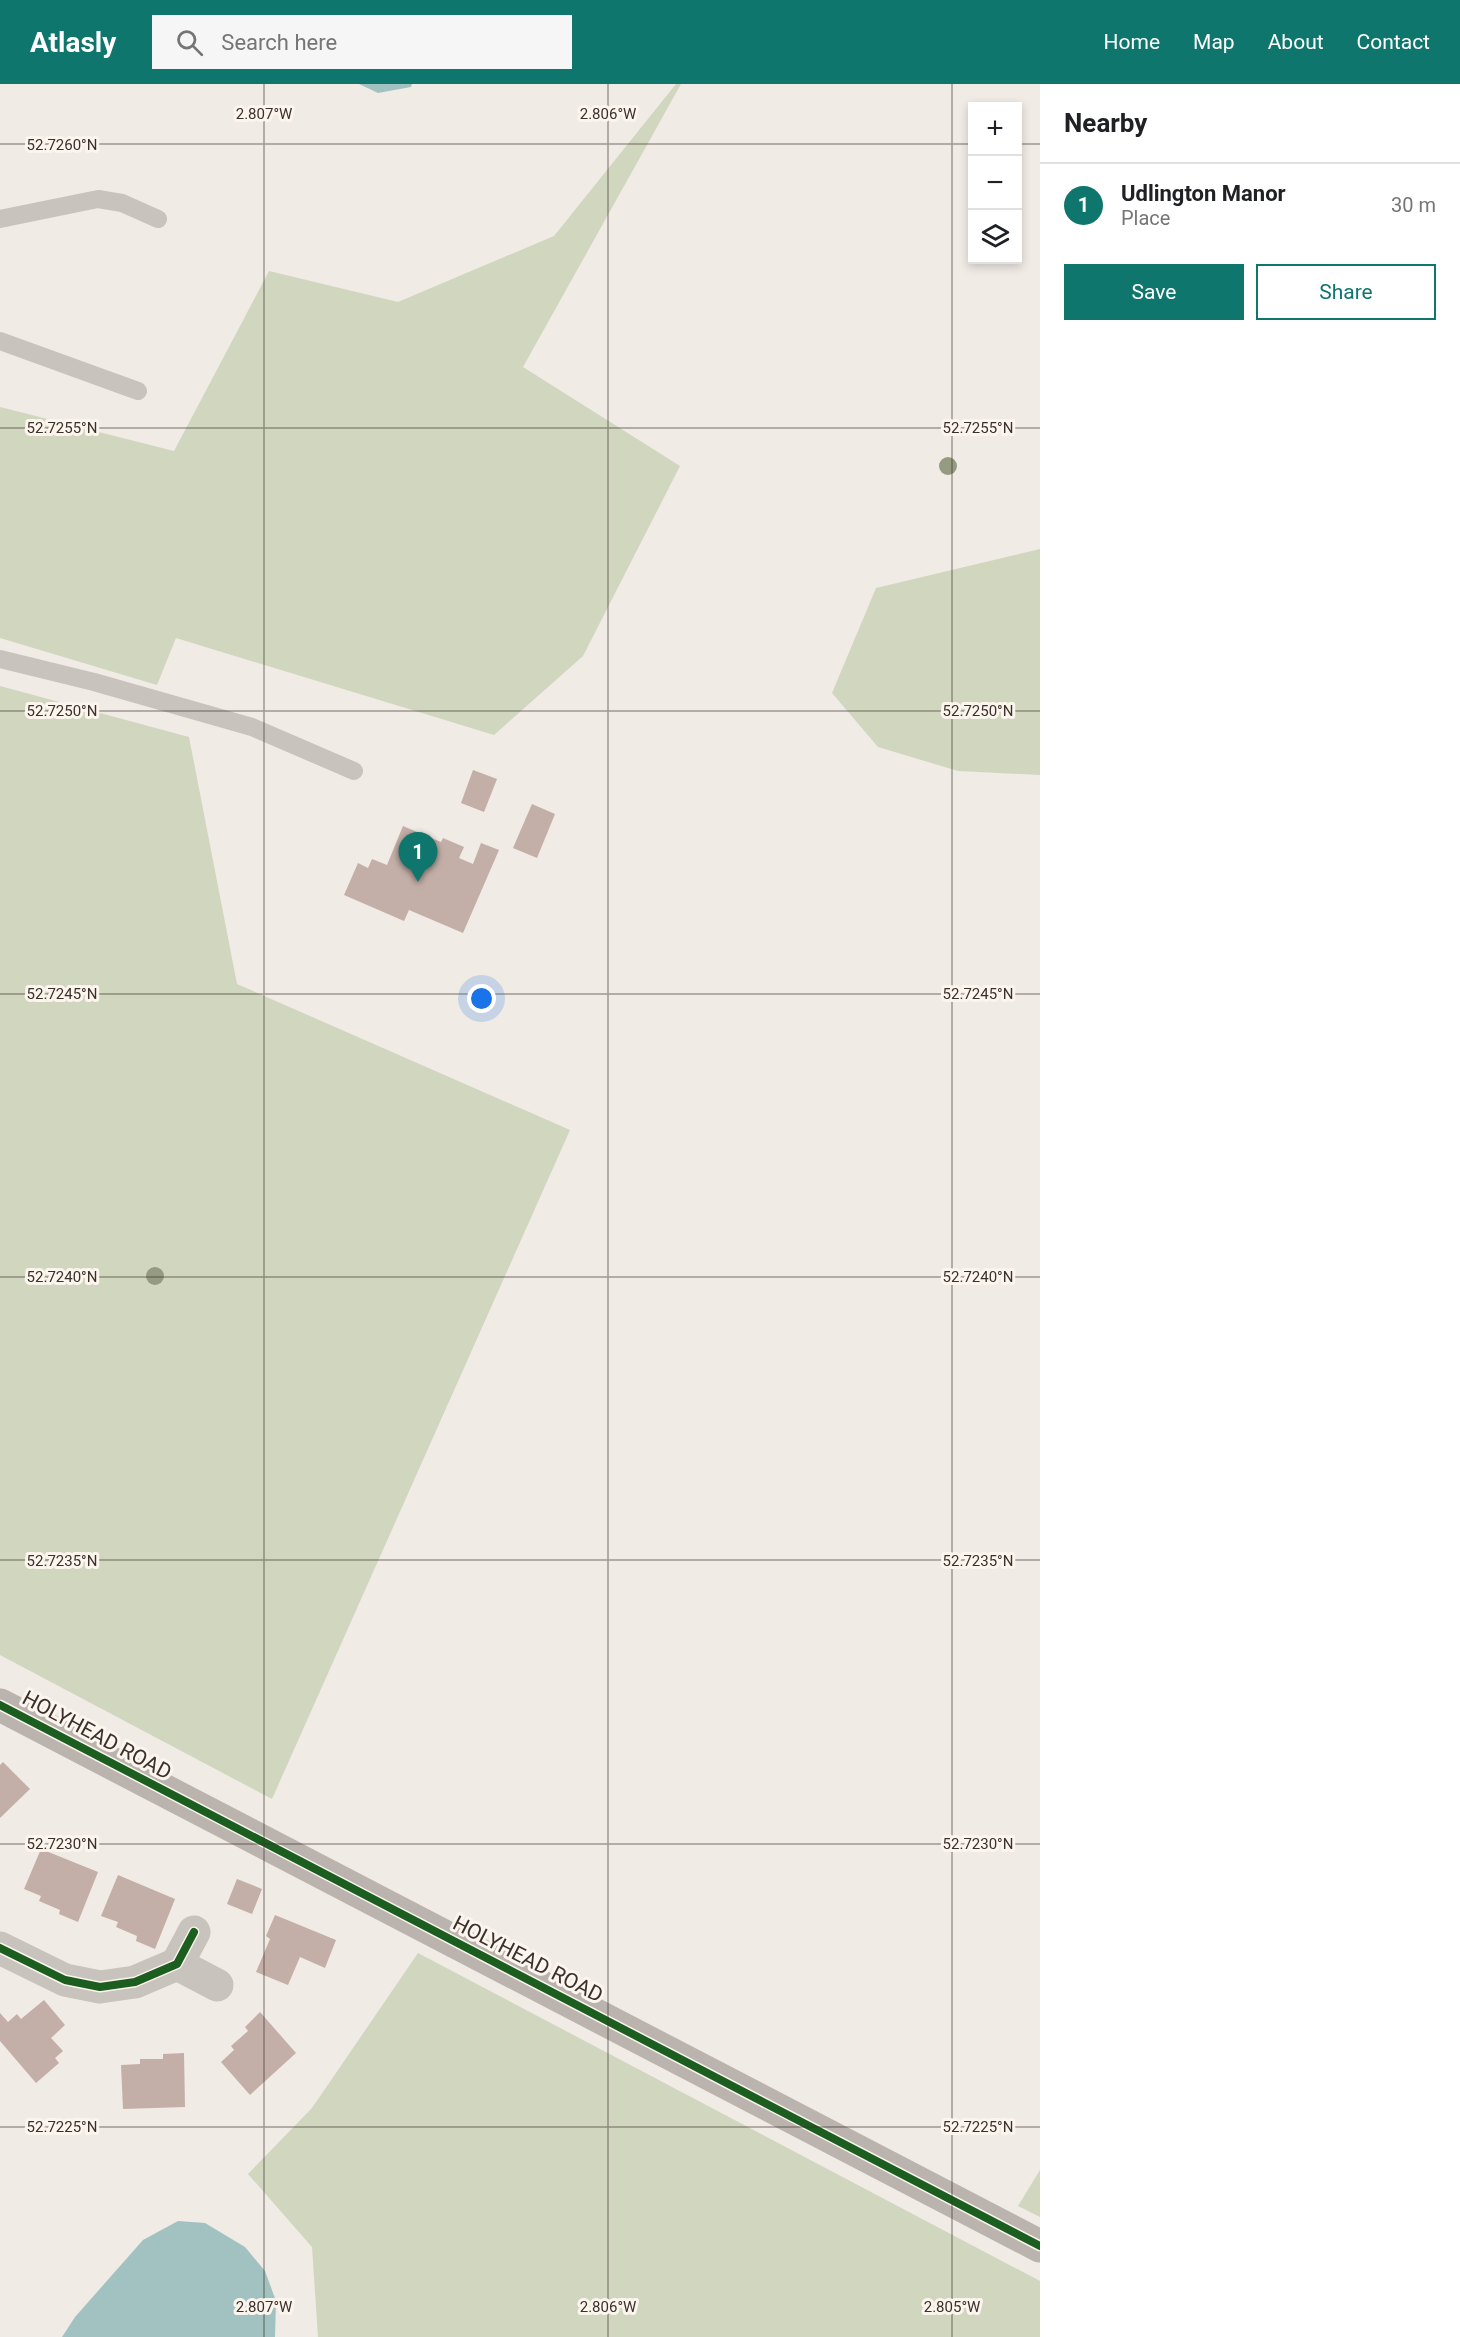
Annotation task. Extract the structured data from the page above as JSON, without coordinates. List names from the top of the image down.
{
  "streets": {
    "main road": ["HOLYHEAD ROAD"]
  },
  "page": {
    "header": "Atlasly",
    "search": "Search here",
    "nav": [
      "Home",
      "Map",
      "About",
      "Contact"
    ],
    "heading": "Nearby",
    "map_buttons": ["+", "−"],
    "list": [
      {
        "mark": "1",
        "name": "Udlington Manor",
        "note": "Place",
        "value": "30 m"
      }
    ],
    "buttons": ["Save", "Share"],
    "pins": "1"
  },
  "coordinates": [
    "2.807°W",
    "2.806°W",
    "52.7260°N",
    "52.7255°N",
    "52.7250°N",
    "52.7245°N",
    "52.7240°N",
    "52.7235°N",
    "52.7230°N",
    "52.7225°N",
    "2.805°W"
  ]
}
